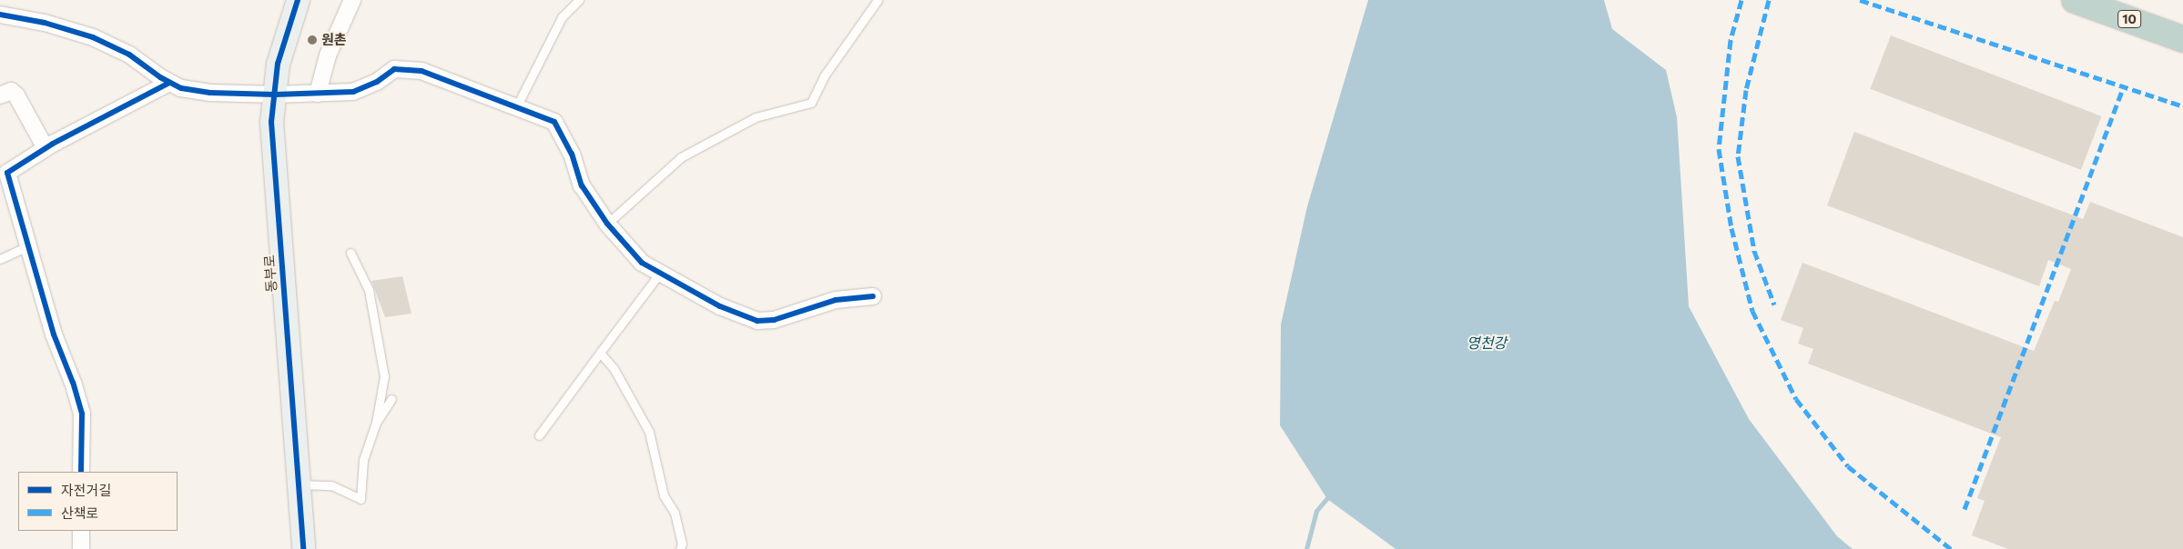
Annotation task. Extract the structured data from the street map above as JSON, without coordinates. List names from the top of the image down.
{
  "streets": {
    "highway": ["10"],
    "street": ["동부로"]
  },
  "water": ["영천강"],
  "places": ["원촌"],
  "legend": ["자전거길", "산책로"]
}
